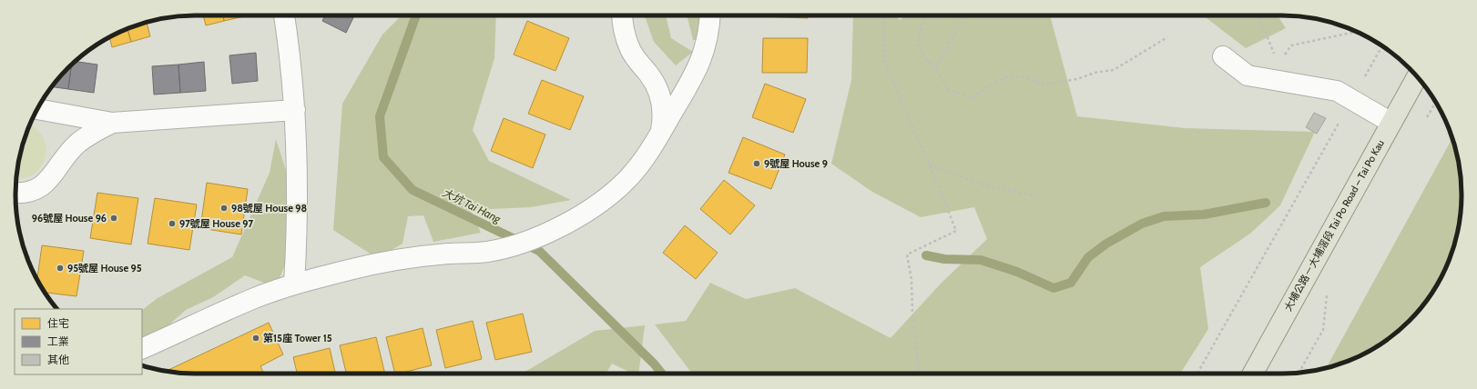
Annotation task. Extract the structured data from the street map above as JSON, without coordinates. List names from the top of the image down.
{
  "streets": {
    "main road": ["大埔公路－大埔滘段 Tai Po Road – Tai Po Kau"]
  },
  "water": ["大坑 Tai Hang"],
  "places": [
    "9號屋 House 9",
    "98號屋 House 98",
    "96號屋 House 96",
    "97號屋 House 97",
    "95號屋 House 95",
    "第15座 Tower 15"
  ],
  "legend": ["住宅", "工業", "其他"]
}
